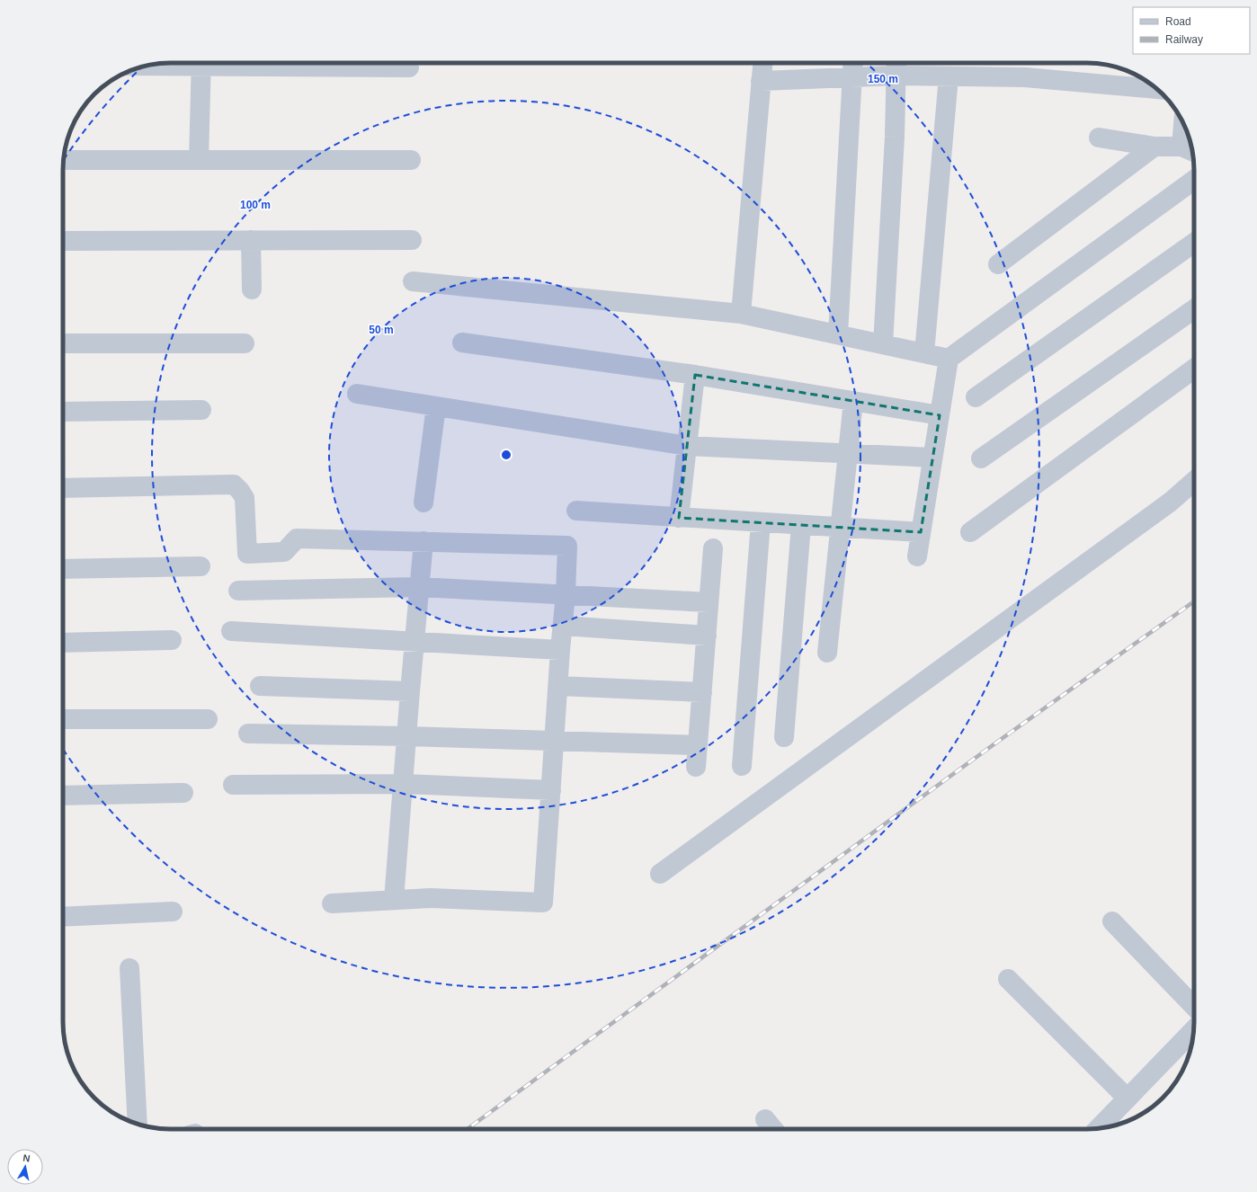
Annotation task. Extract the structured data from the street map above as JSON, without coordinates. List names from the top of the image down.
{
  "legend": ["Road", "Railway"],
  "north": "top",
  "rings": ["150 m", "100 m", "50 m"]
}
